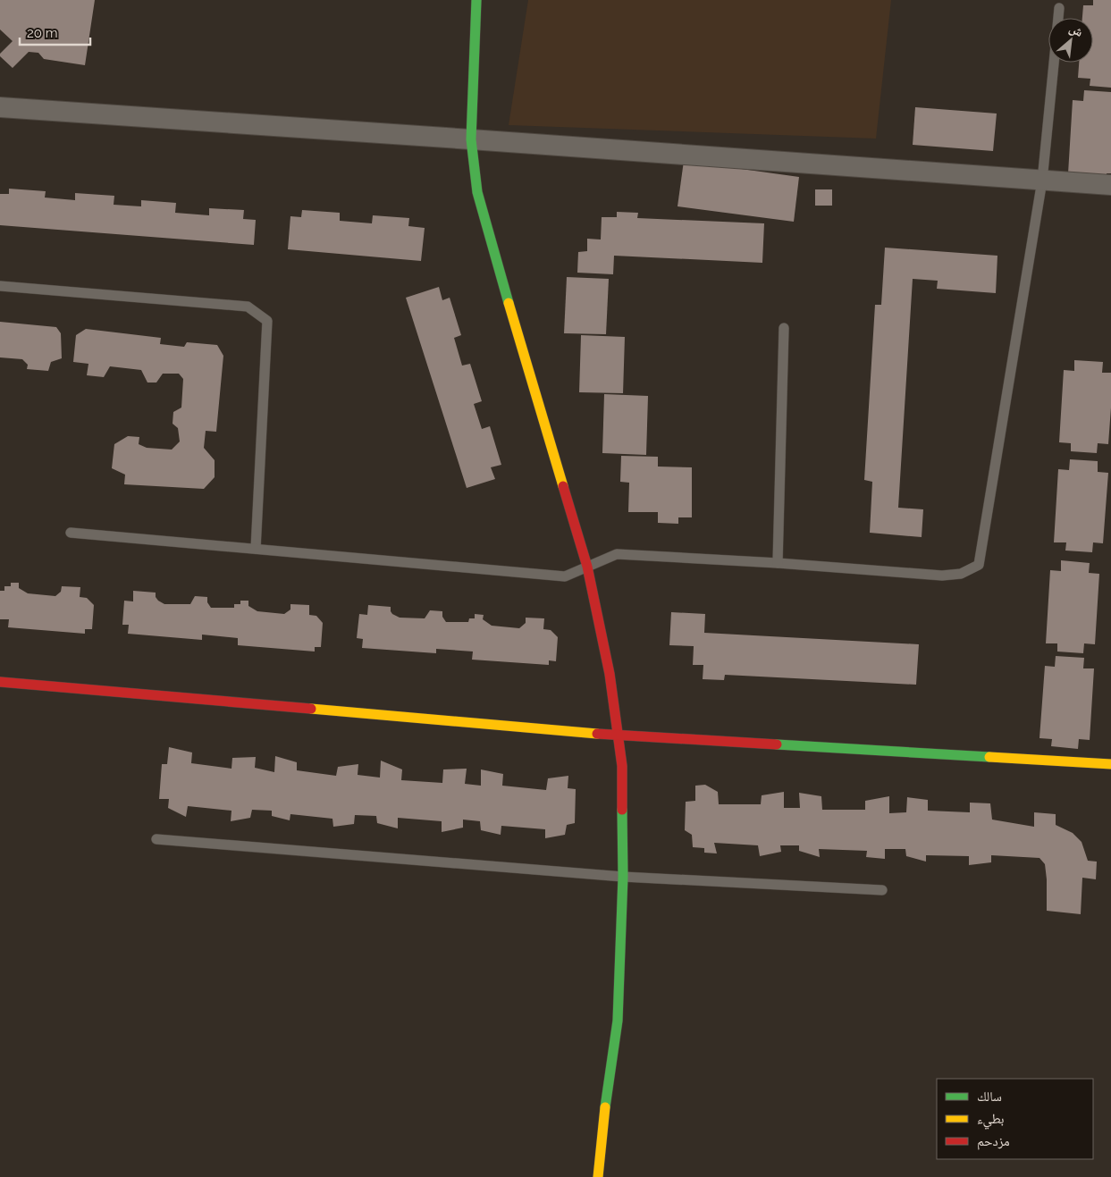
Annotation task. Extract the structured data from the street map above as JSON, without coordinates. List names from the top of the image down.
{
  "legend": ["سالك", "بطيء", "مزدحم"],
  "scale_bar": "20 m",
  "north": "top right"
}
